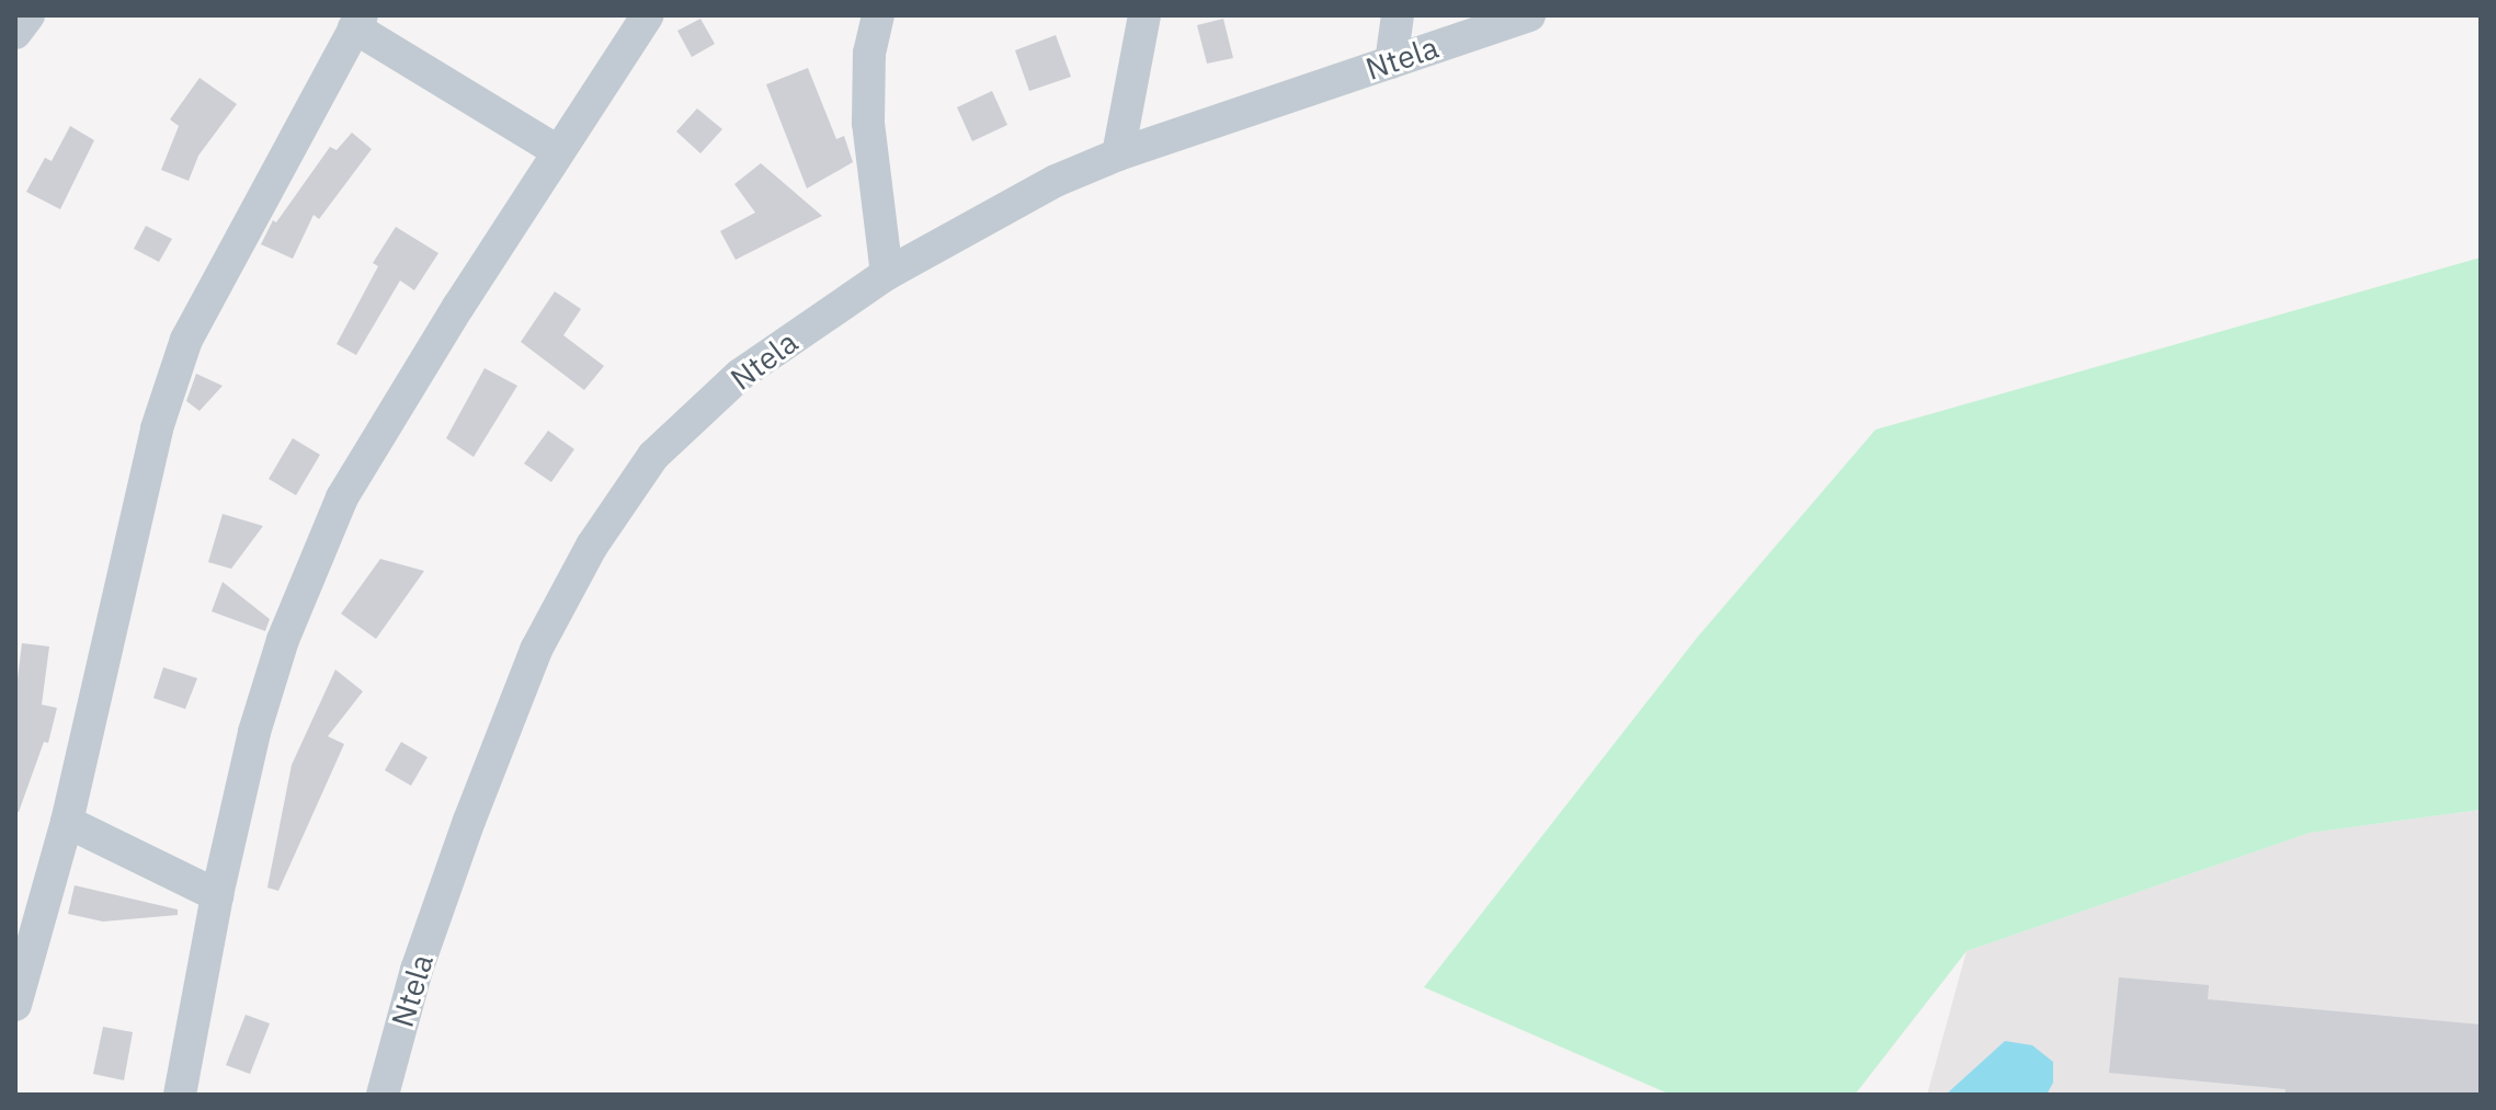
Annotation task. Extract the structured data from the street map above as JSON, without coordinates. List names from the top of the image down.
{
  "streets": {
    "street": ["Ntela"]
  }
}
